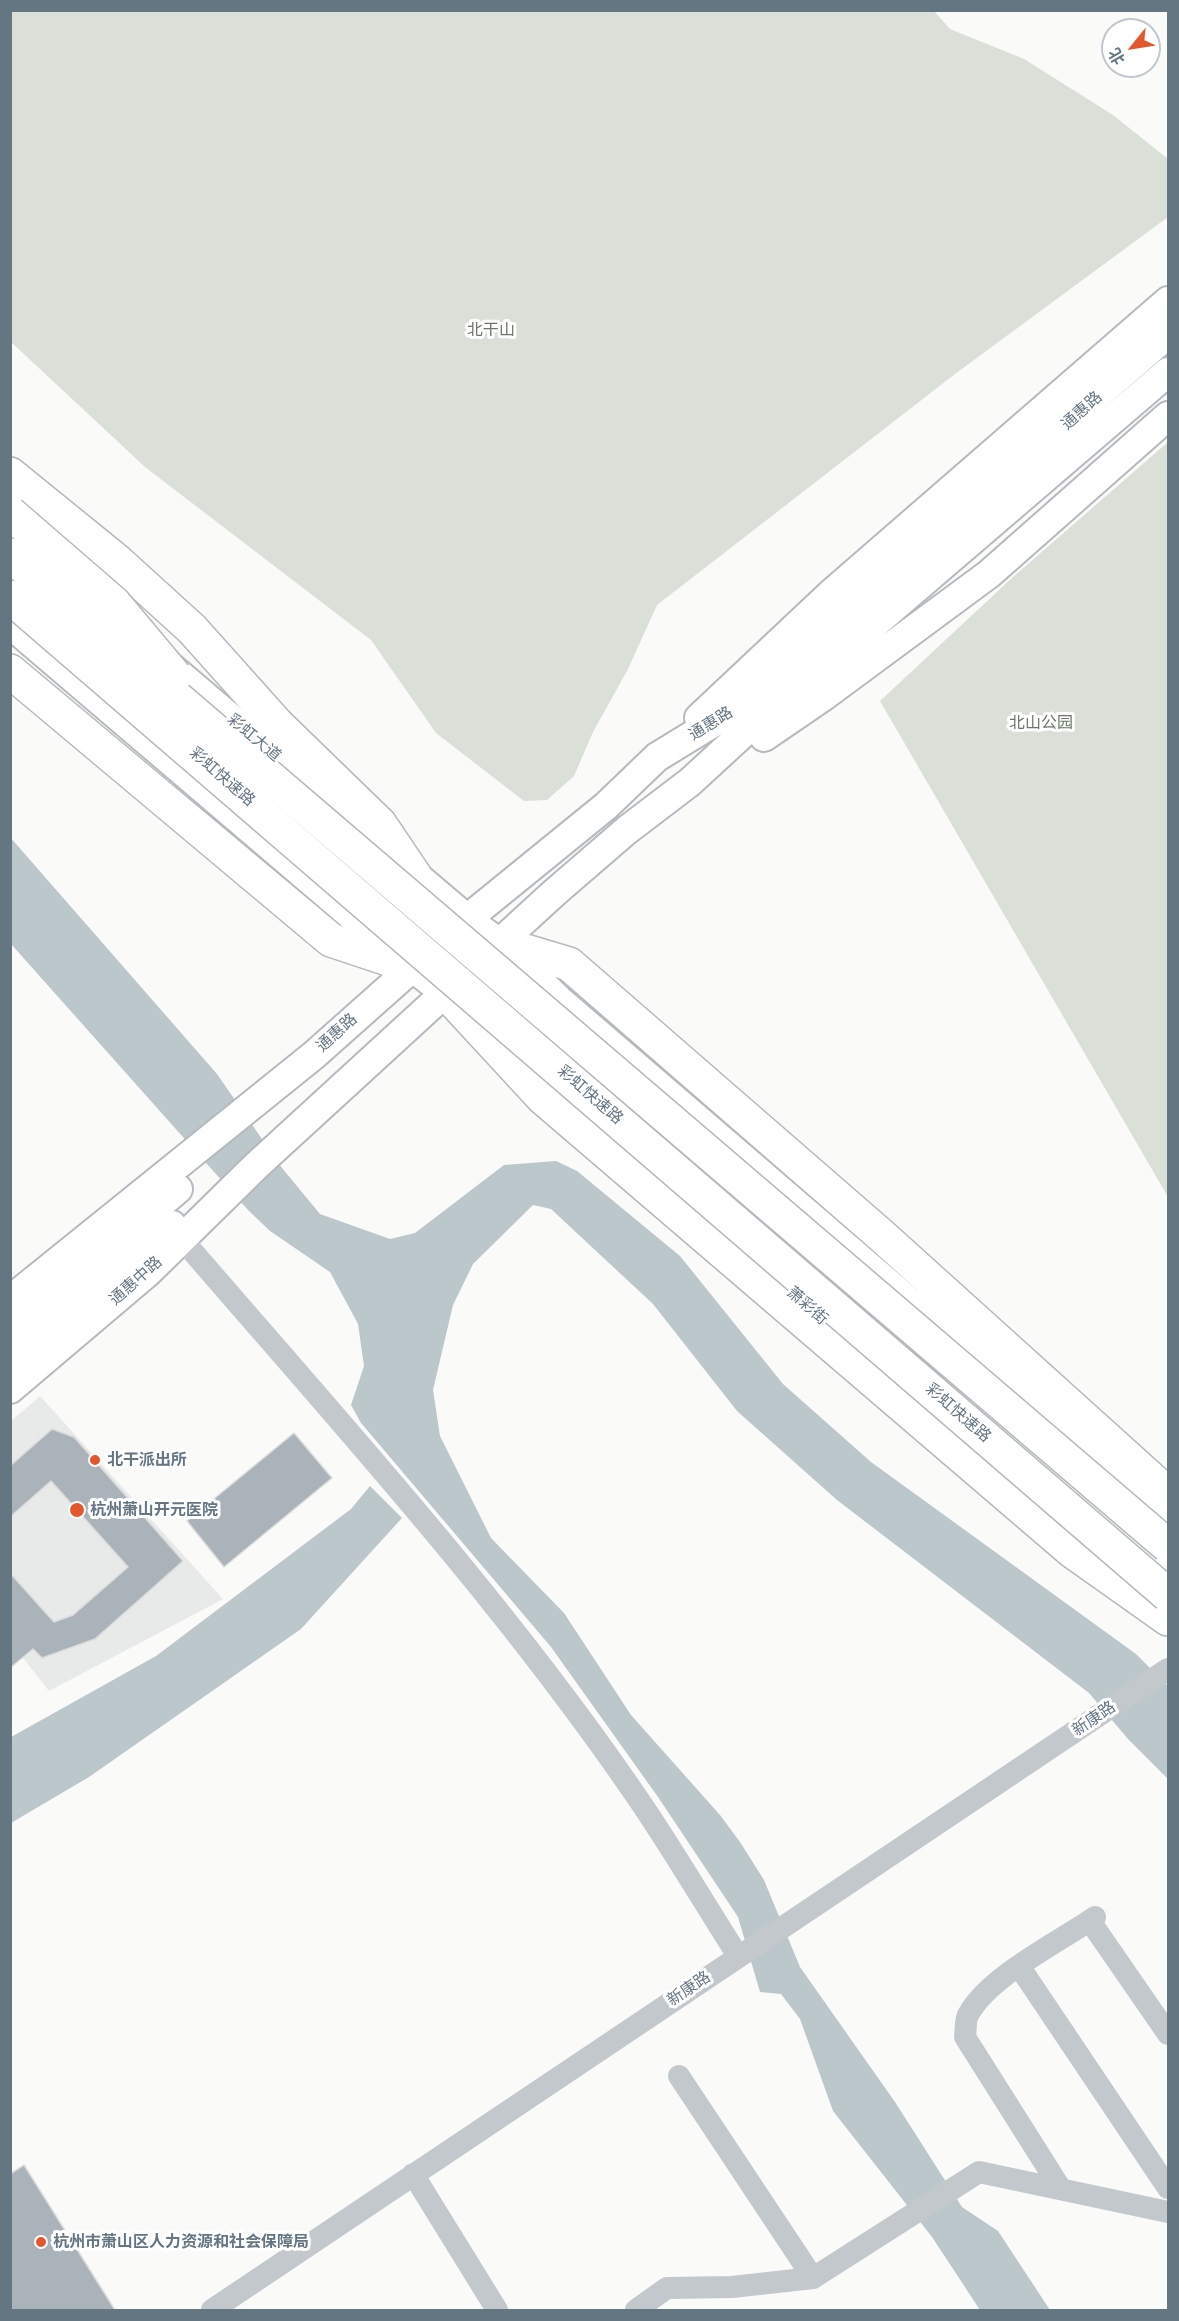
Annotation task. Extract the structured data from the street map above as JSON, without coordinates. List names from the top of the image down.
{
  "streets": {
    "highway": ["彩虹快速路"],
    "main road": [
      "通惠路",
      "彩虹大道",
      "通惠中路",
      "萧彩街"
    ],
    "street": ["新康路"]
  },
  "crossings": [
    ["通惠路", "彩虹大道"],
    ["通惠路", "通惠中路"],
    ["通惠路", "萧彩街"]
  ],
  "parks": ["北干山", "北山公园"],
  "places": ["北干派出所", "杭州萧山开元医院", "杭州市萧山区人力资源和社会保障局"],
  "north": "bottom left"
}
